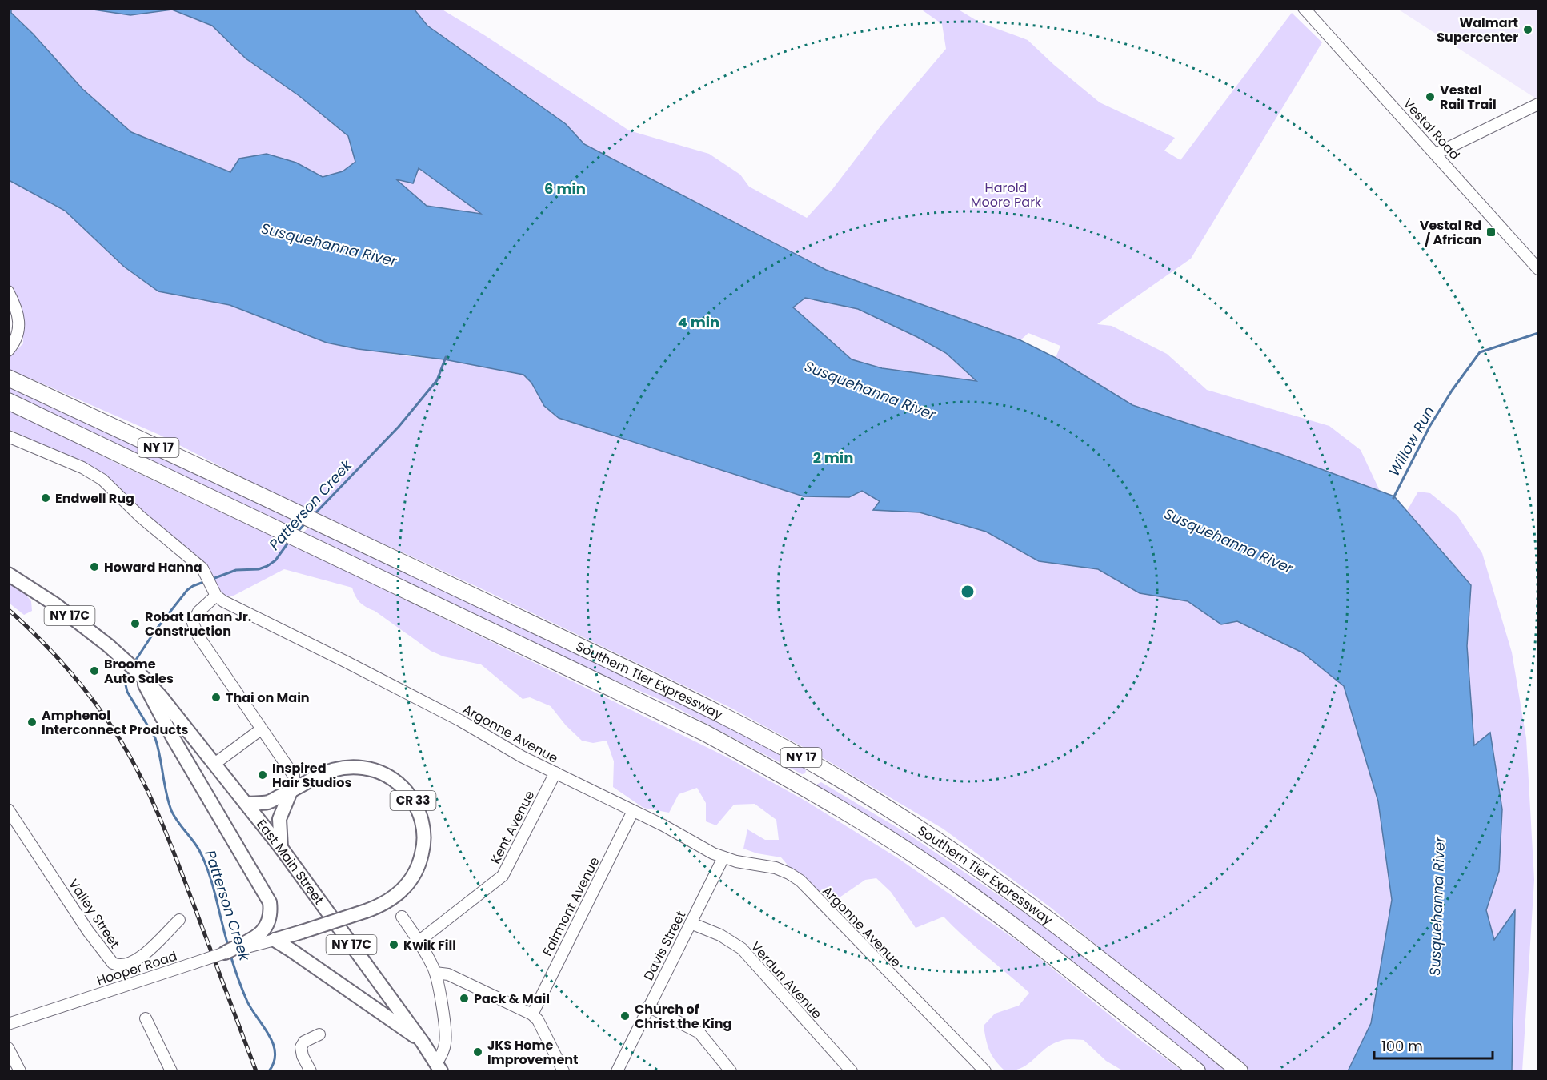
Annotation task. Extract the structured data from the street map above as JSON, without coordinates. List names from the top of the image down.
{
  "streets": {
    "highway": ["NY 17", "Southern Tier Expressway"],
    "main road": ["NY 17C", "CR 33", "East Main Street"],
    "street": [
      "Vestal Road",
      "Argonne Avenue",
      "Kent Avenue",
      "Fairmont Avenue",
      "Valley Street",
      "Davis Street",
      "Hooper Road",
      "Verdun Avenue"
    ]
  },
  "crossings": [
    ["Argonne Avenue", "Kent Avenue"],
    ["Argonne Avenue", "Fairmont Avenue"],
    ["Argonne Avenue", "Davis Street"],
    ["CR 33", "East Main Street"],
    ["Davis Street", "Verdun Avenue"]
  ],
  "water": ["Susquehanna River", "Willow Run", "Patterson Creek"],
  "parks": ["Harold Moore Park"],
  "places": {
    "other": [
      "Walmart Supercenter",
      "Vestal Rail Trail",
      "Endwell Rug",
      "Howard Hanna",
      "Robat Laman Jr. Construction",
      "Broome Auto Sales",
      "Thai on Main",
      "Amphenol Interconnect Products",
      "Inspired Hair Studios",
      "Kwik Fill",
      "Pack & Mail",
      "Church of Christ the King",
      "JKS Home Improvement"
    ],
    "transit": ["Vestal Rd / African"]
  },
  "scale_bar": "100 m",
  "rings": ["6 min", "4 min", "2 min"]
}
